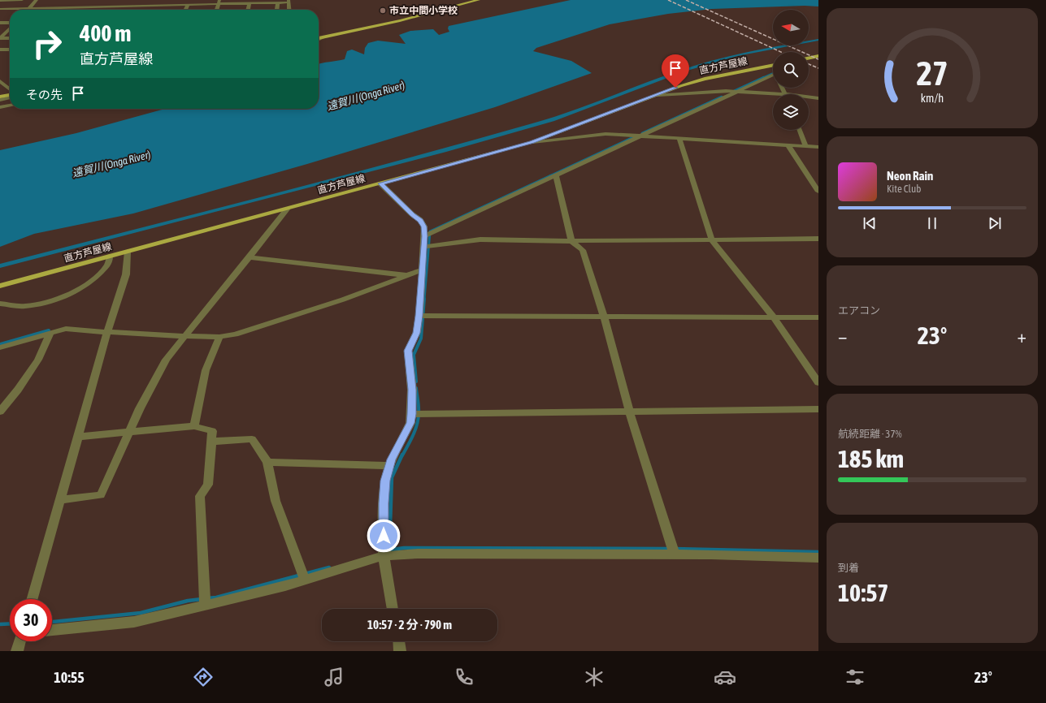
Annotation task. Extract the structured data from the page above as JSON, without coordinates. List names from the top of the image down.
{
  "streets": {
    "main road": ["直方芦屋線"]
  },
  "water": ["遠賀川 (Onga River)"],
  "places": ["市立中間小学校"],
  "north": "left",
  "page": {
    "turn": ["400 m", "直方芦屋線"],
    "then": "その先",
    "song": ["Neon Rain", "Kite Club"],
    "tile": [
      "エアコン",
      ["航続距離 · 37%", "185 km"],
      ["到着", "10:57"]
    ],
    "heat": ["−", "23°", "+"],
    "limit": "30",
    "trip": "10:57 · 2 分 · 790 m",
    "tabs": ["10:55", "23°"],
    "gauge": ["27", "km/h"]
  }
}
